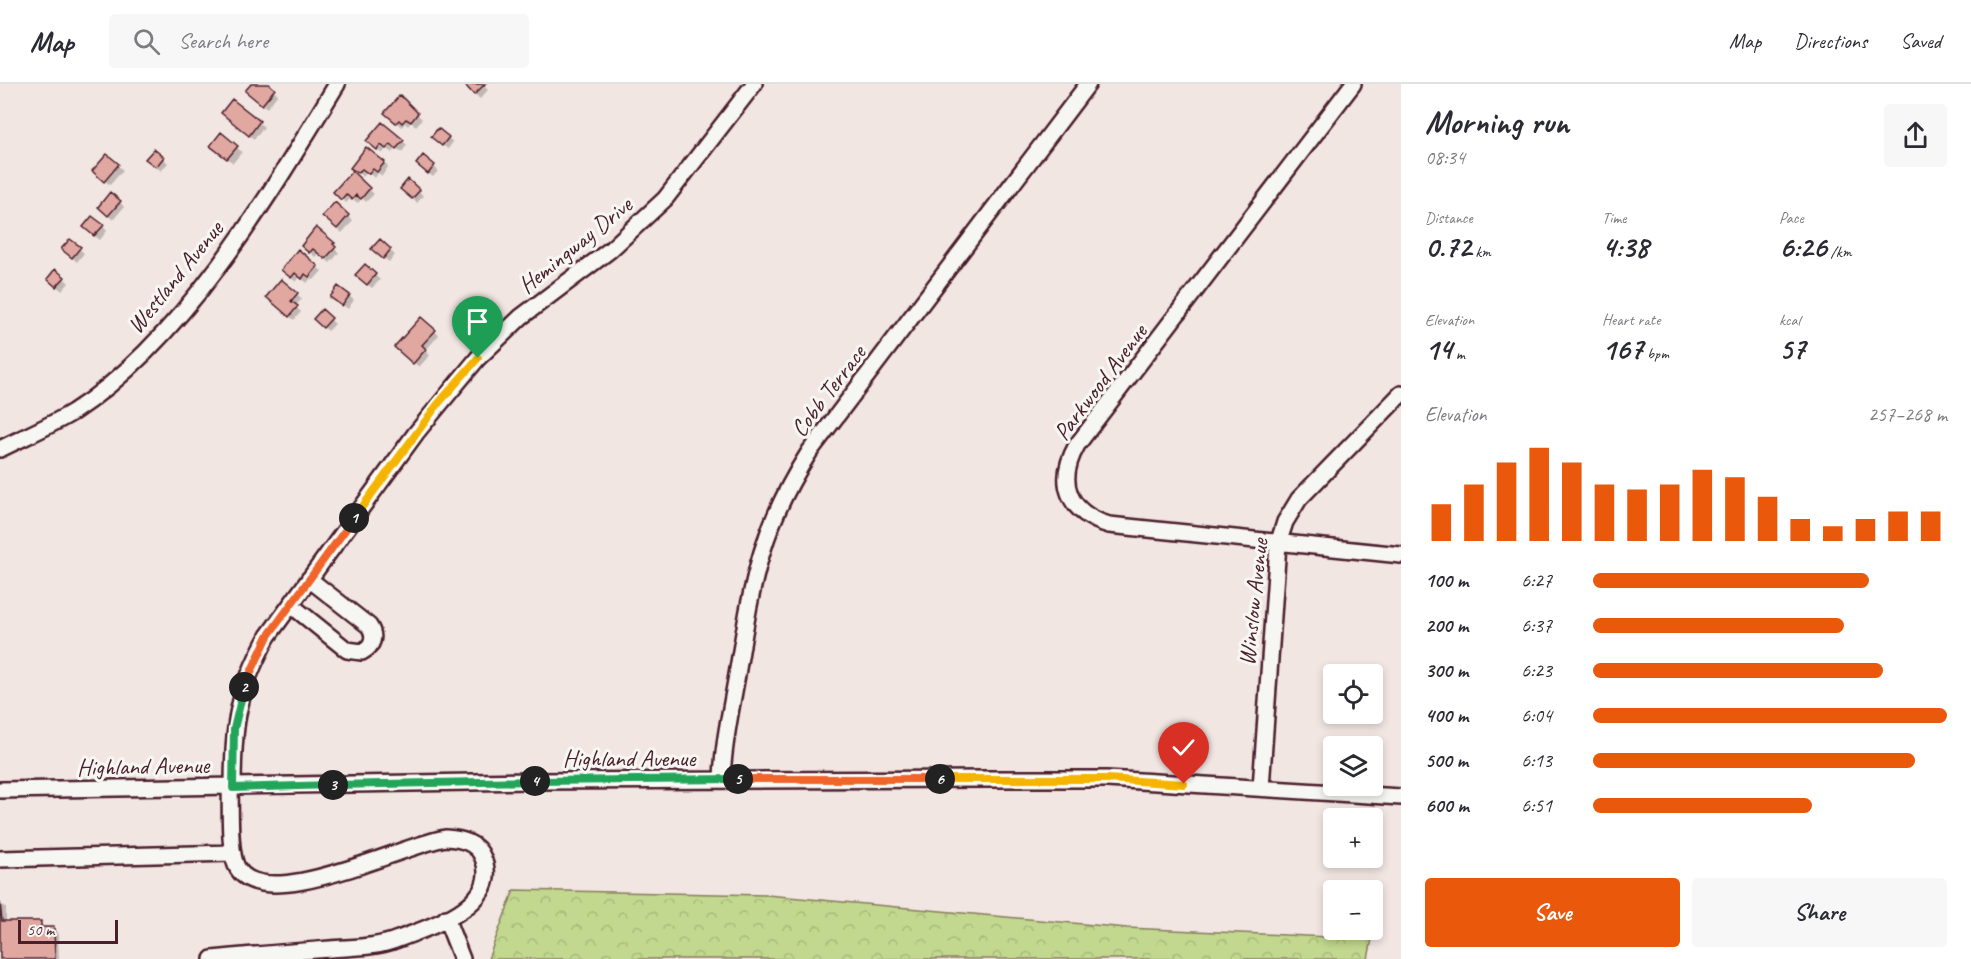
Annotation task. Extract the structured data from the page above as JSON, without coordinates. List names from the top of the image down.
{
  "streets": {
    "street": [
      "Hemingway Drive",
      "Westland Avenue",
      "Parkwood Avenue",
      "Cobb Terrace",
      "Winslow Avenue",
      "Highland Avenue"
    ]
  },
  "crossings": [
    ["Hemingway Drive", "Highland Avenue"],
    ["Parkwood Avenue", "Winslow Avenue"],
    ["Cobb Terrace", "Highland Avenue"],
    ["Winslow Avenue", "Highland Avenue"]
  ],
  "scale_bar": "50 m",
  "page": {
    "header": "Map",
    "search": "Search here",
    "nav": ["Map", "Directions", "Saved"],
    "heading": ["Morning run", "08:34"],
    "stats": [
      ["Distance", "0.72 km"],
      ["Time", "4:38"],
      ["Pace", "6:26 /km"],
      ["Elevation", "14 m"],
      ["Heart rate", "167 bpm"],
      ["kcal", "57"]
    ],
    "chart": ["Elevation", "257–268 m"],
    "pins": [
      "1",
      "2",
      "5",
      "6",
      "4",
      "3"
    ],
    "list": [
      {
        "name": "100 m",
        "note": "6:27"
      },
      {
        "name": "200 m",
        "note": "6:37"
      },
      {
        "name": "300 m",
        "note": "6:23"
      },
      {
        "name": "400 m",
        "note": "6:04"
      },
      {
        "name": "500 m",
        "note": "6:13"
      },
      {
        "name": "600 m",
        "note": "6:51"
      }
    ],
    "map_buttons": ["+", "−"],
    "buttons": ["Save", "Share"],
    "scale": "50 m"
  }
}
